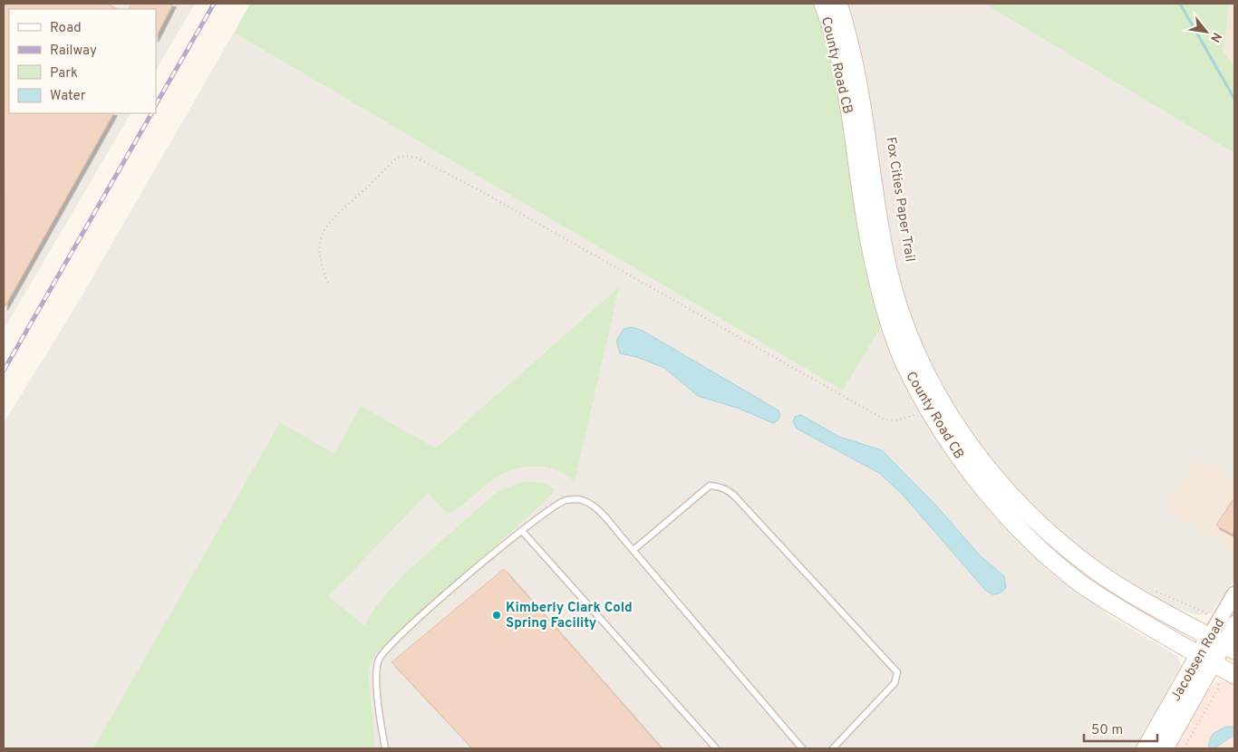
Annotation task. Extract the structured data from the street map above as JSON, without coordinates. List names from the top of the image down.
{
  "streets": {
    "main road": ["County Road CB", "Jacobsen Road"]
  },
  "crossings": [
    ["County Road CB", "Jacobsen Road"]
  ],
  "places": ["Kimberly Clark Cold Spring Facility"],
  "legend": [
    "Road",
    "Railway",
    "Park",
    "Water"
  ],
  "scale_bar": "50 m",
  "north": "bottom right"
}
